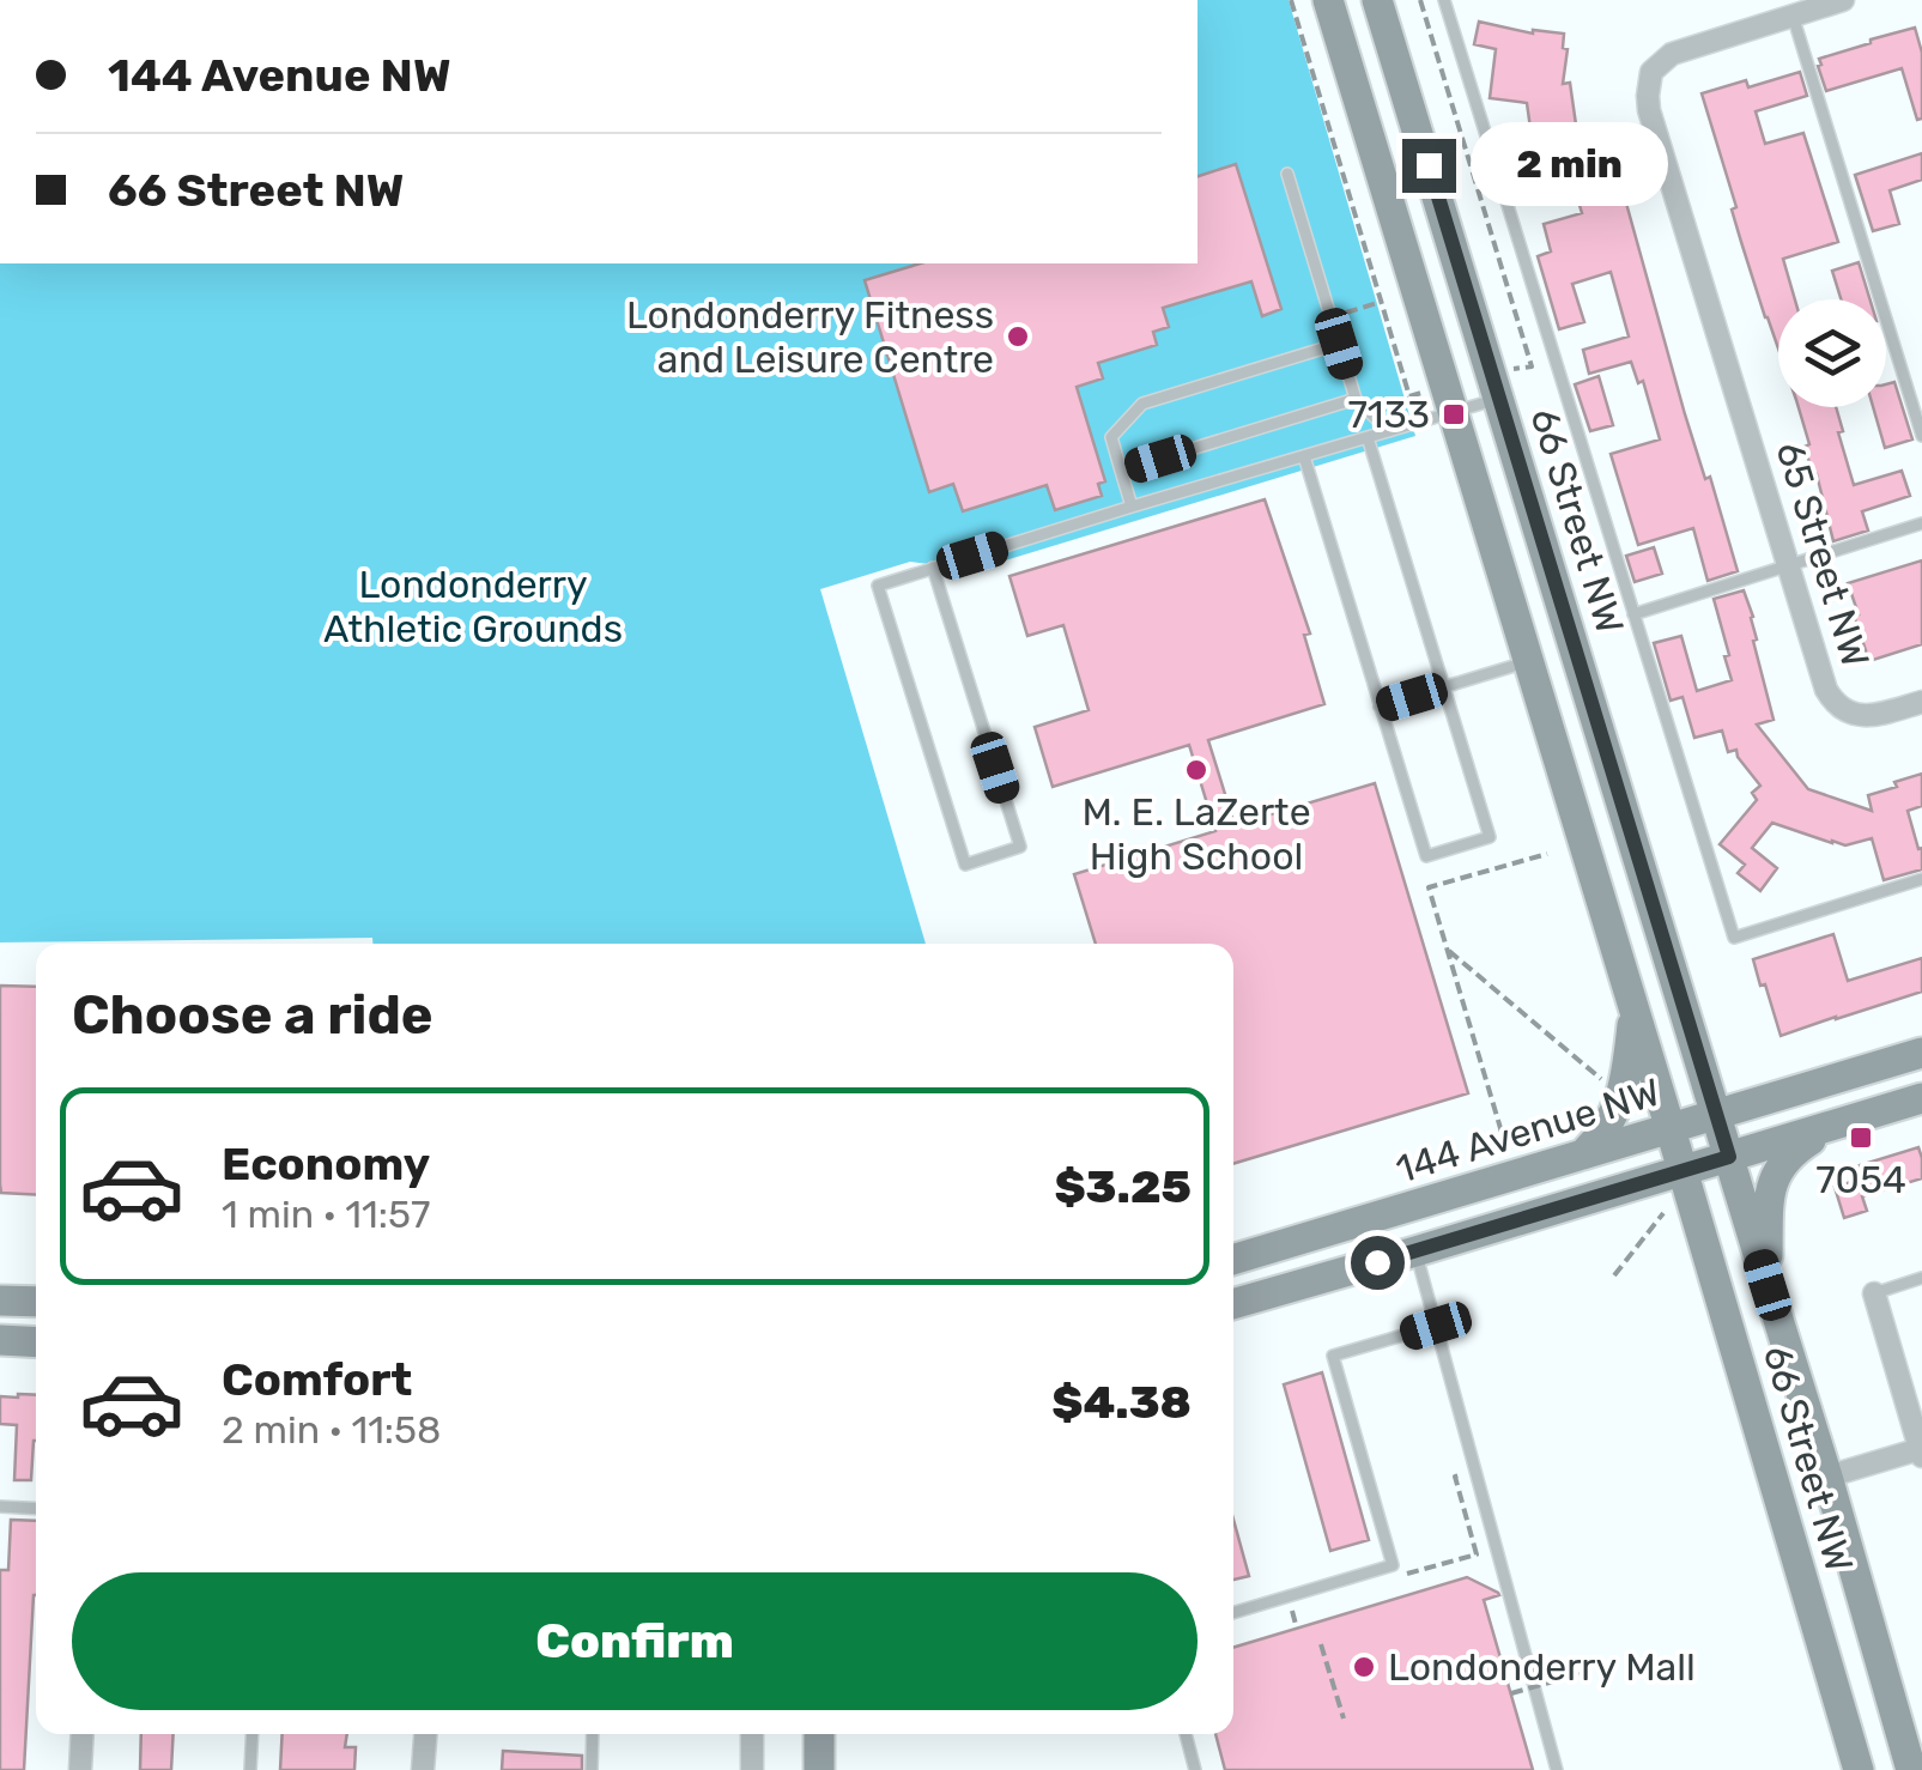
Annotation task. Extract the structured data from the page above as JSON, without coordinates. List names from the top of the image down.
{
  "streets": {
    "main road": ["66 Street NW", "144 Avenue NW"],
    "street": ["65 Street NW"]
  },
  "crossings": [
    ["66 Street NW", "144 Avenue NW"]
  ],
  "parks": ["Londonderry Athletic Grounds"],
  "places": {
    "other": ["Londonderry Fitness and Leisure Centre", "M. E. LaZerte High School", "Londonderry Mall"],
    "transit": ["7133", "7054"]
  },
  "page": {
    "banner": ["144 Avenue NW", "66 Street NW"],
    "bubble": "2 min",
    "heading": "Choose a ride",
    "list": [
      {
        "name": "Economy",
        "note": "1 min · 11:57",
        "value": "$3.25"
      },
      {
        "name": "Comfort",
        "note": "2 min · 11:58",
        "value": "$4.38"
      }
    ],
    "buttons": "Confirm"
  }
}
